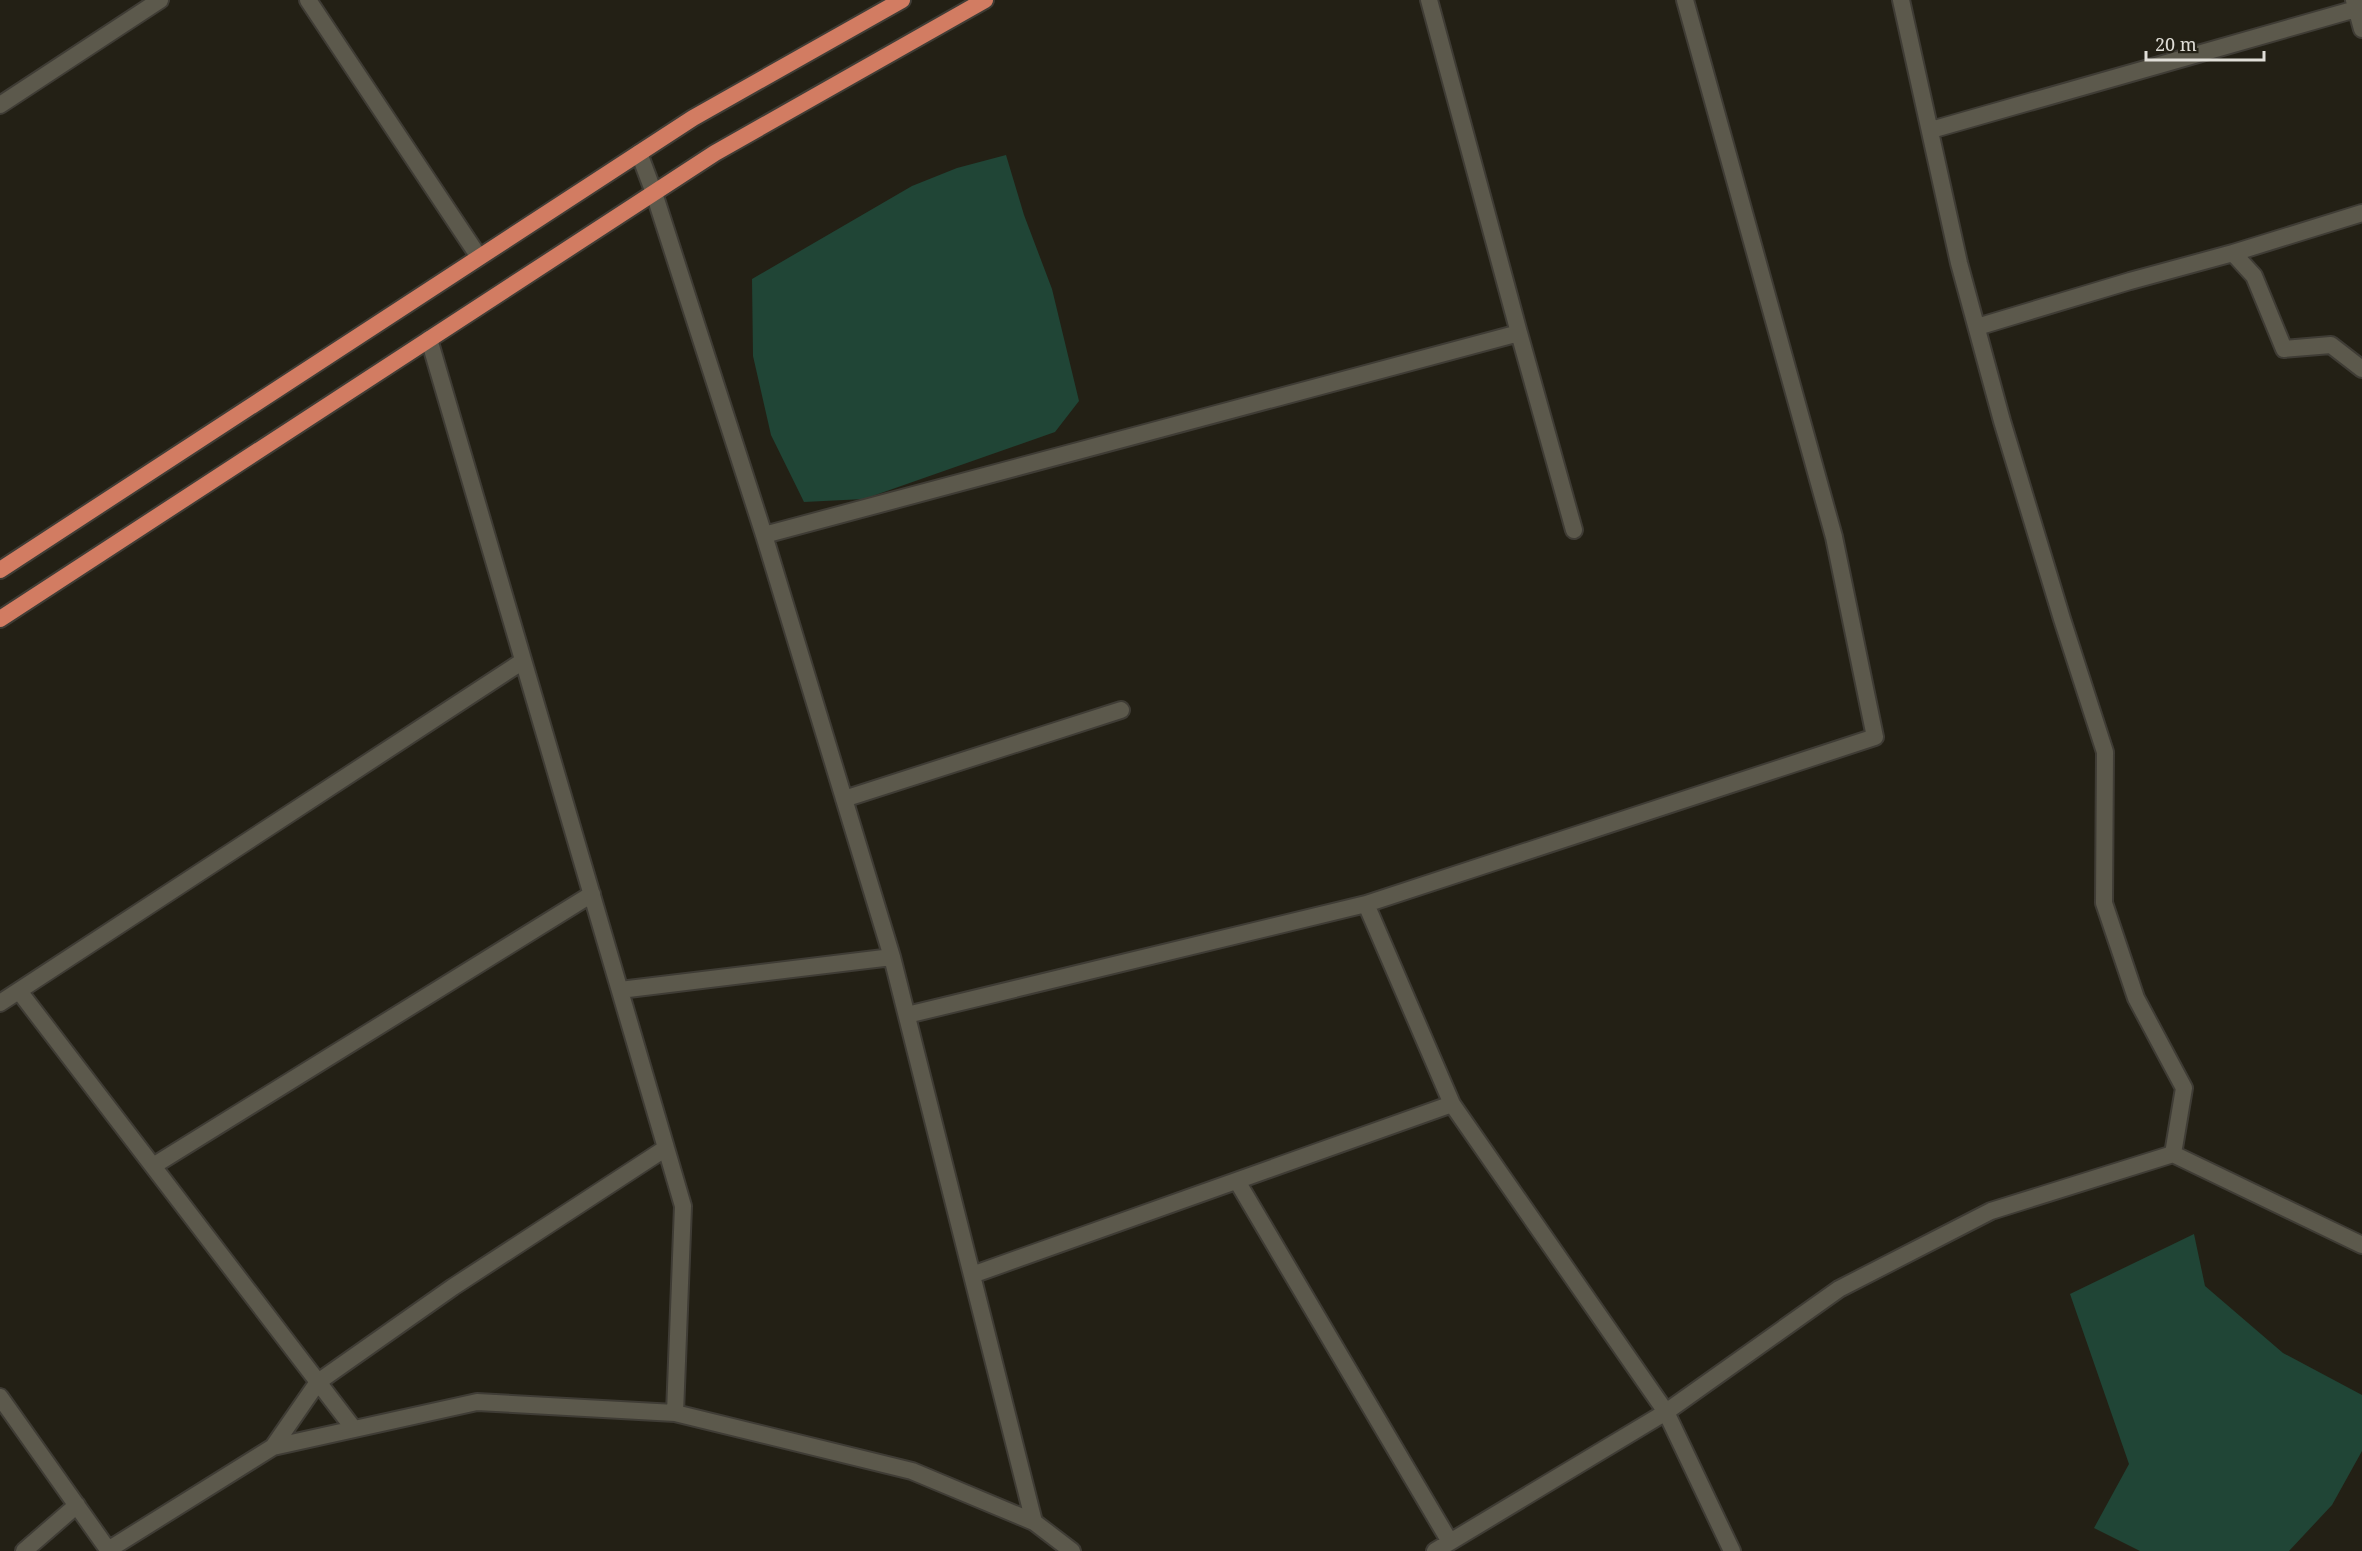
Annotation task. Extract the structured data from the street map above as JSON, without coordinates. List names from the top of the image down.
{
  "scale_bar": "20 m"
}
